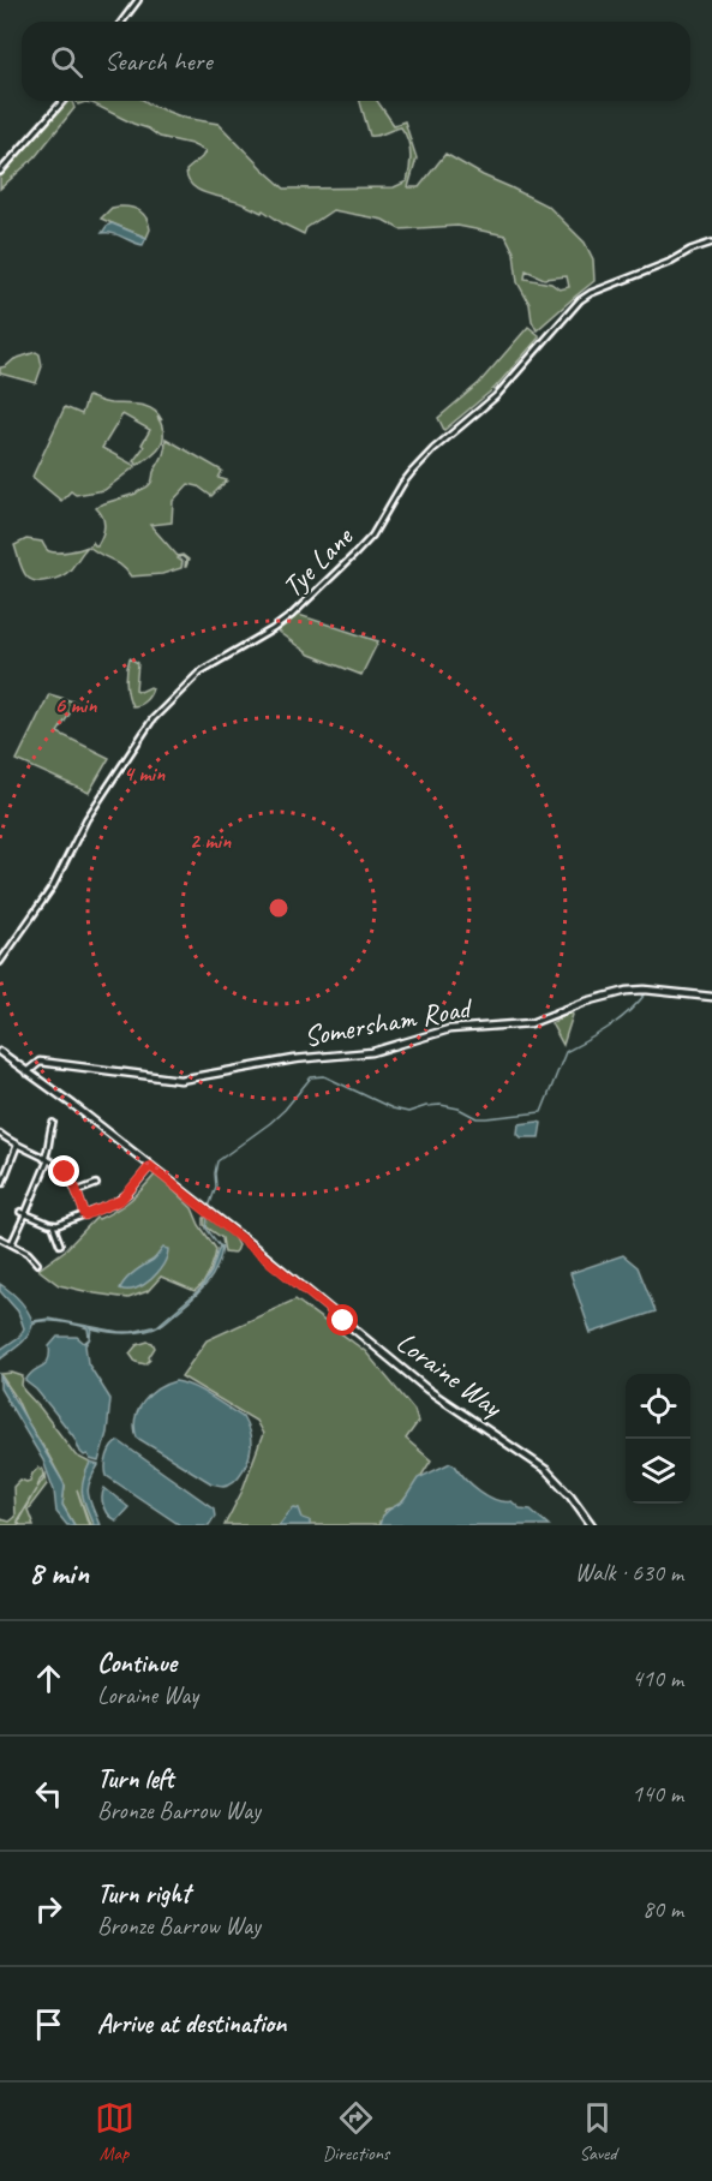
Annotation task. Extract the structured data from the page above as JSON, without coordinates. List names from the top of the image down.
{
  "streets": {
    "main road": ["Somersham Road", "Loraine Way"],
    "street": ["Tye Lane"]
  },
  "crossings": [
    ["Somersham Road", "Loraine Way"]
  ],
  "page": {
    "search": "Search here",
    "heading": ["8 min", "Walk · 630 m"],
    "list": [
      ["Continue", "Loraine Way", "410 m"],
      ["Turn left", "Bronze Barrow Way", "140 m"],
      ["Turn right", "Bronze Barrow Way", "80 m"],
      "Arrive at destination"
    ],
    "nav": ["Map", "Directions", "Saved"]
  },
  "rings": ["6 min", "4 min", "2 min"]
}
